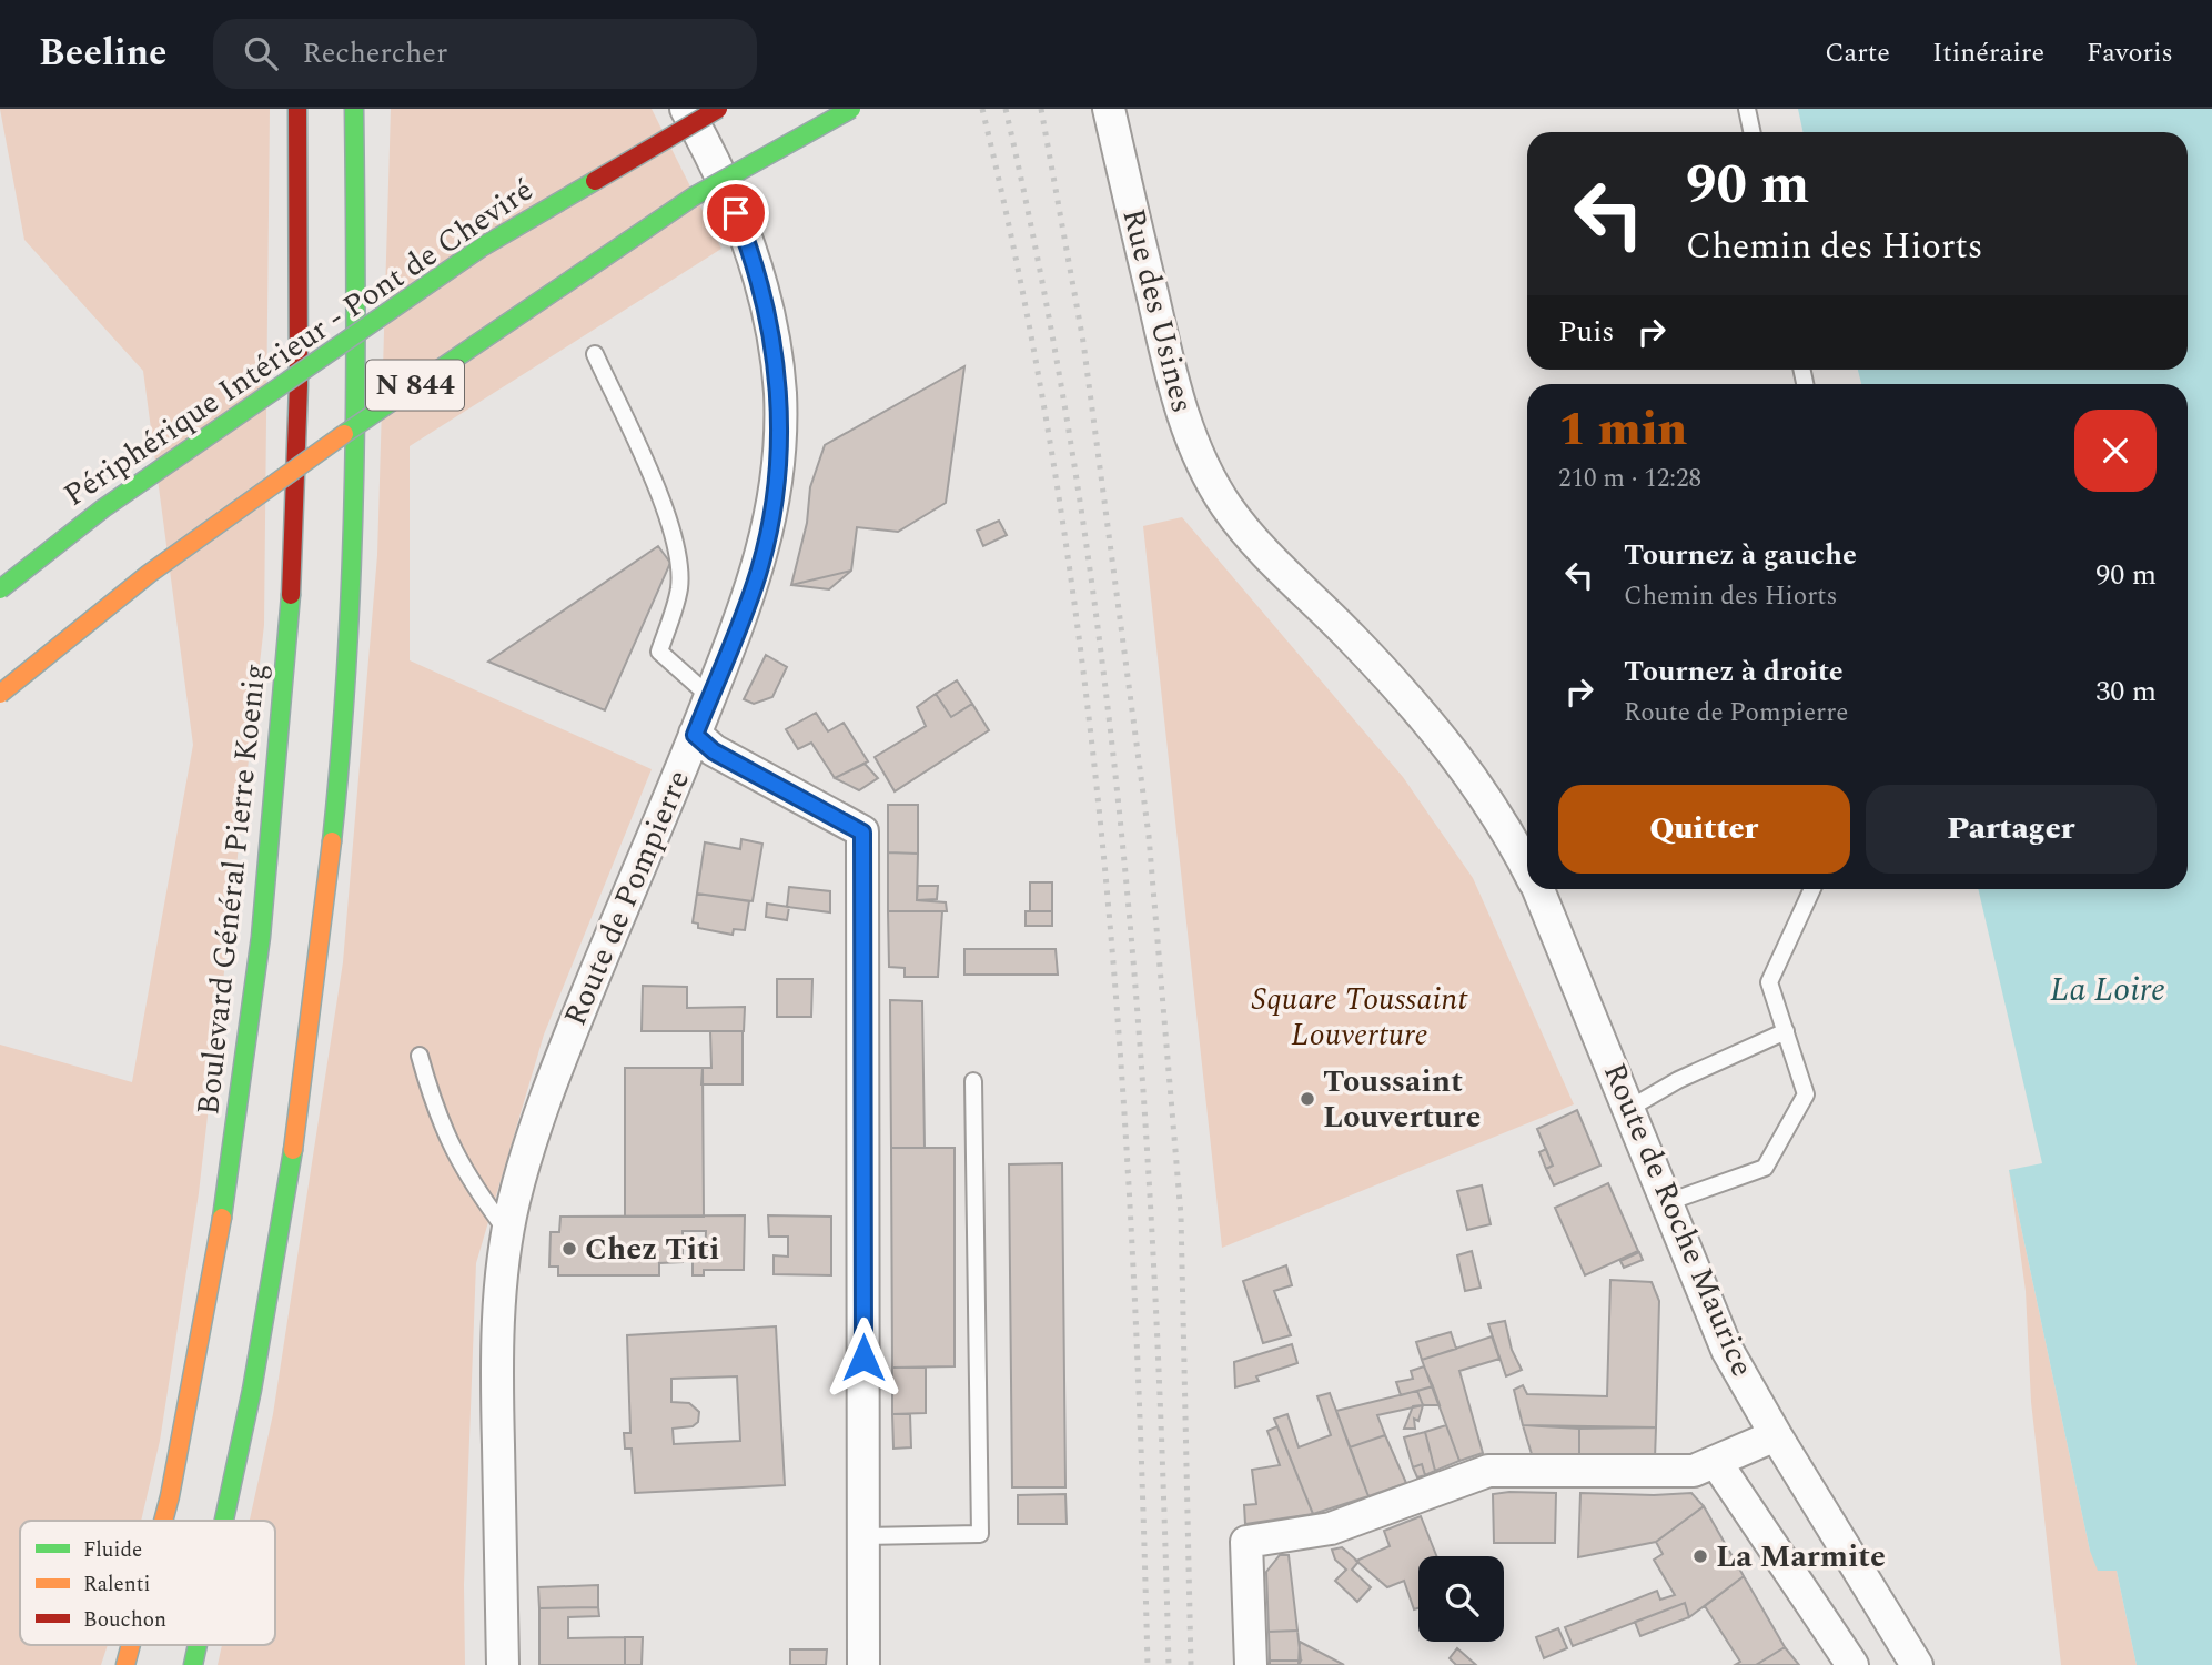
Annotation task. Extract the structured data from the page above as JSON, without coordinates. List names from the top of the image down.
{
  "streets": {
    "main road": ["Périphérique Intérieur - Pont de Cheviré", "N 844", "Boulevard Général Pierre Koenig"],
    "street": ["Rue des Usines", "Route de Pompierre", "Route de Roche Maurice"]
  },
  "crossings": [
    ["Rue des Usines", "Route de Roche Maurice"]
  ],
  "water": ["La Loire"],
  "parks": ["Square Toussaint Louverture"],
  "places": ["Toussaint Louverture", "Chez Titi", "La Marmite"],
  "legend": ["Fluide", "Ralenti", "Bouchon"],
  "page": {
    "header": "Beeline",
    "search": "Rechercher",
    "nav": ["Carte", "Itinéraire", "Favoris"],
    "turn": ["90 m", "Chemin des Hiorts"],
    "then": "Puis",
    "heading": ["1 min", "210 m · 12:28"],
    "list": [
      {
        "name": "Tournez à gauche",
        "note": "Chemin des Hiorts",
        "value": "90 m"
      },
      {
        "name": "Tournez à droite",
        "note": "Route de Pompierre",
        "value": "30 m"
      }
    ],
    "buttons": ["Quitter", "Partager"]
  }
}
